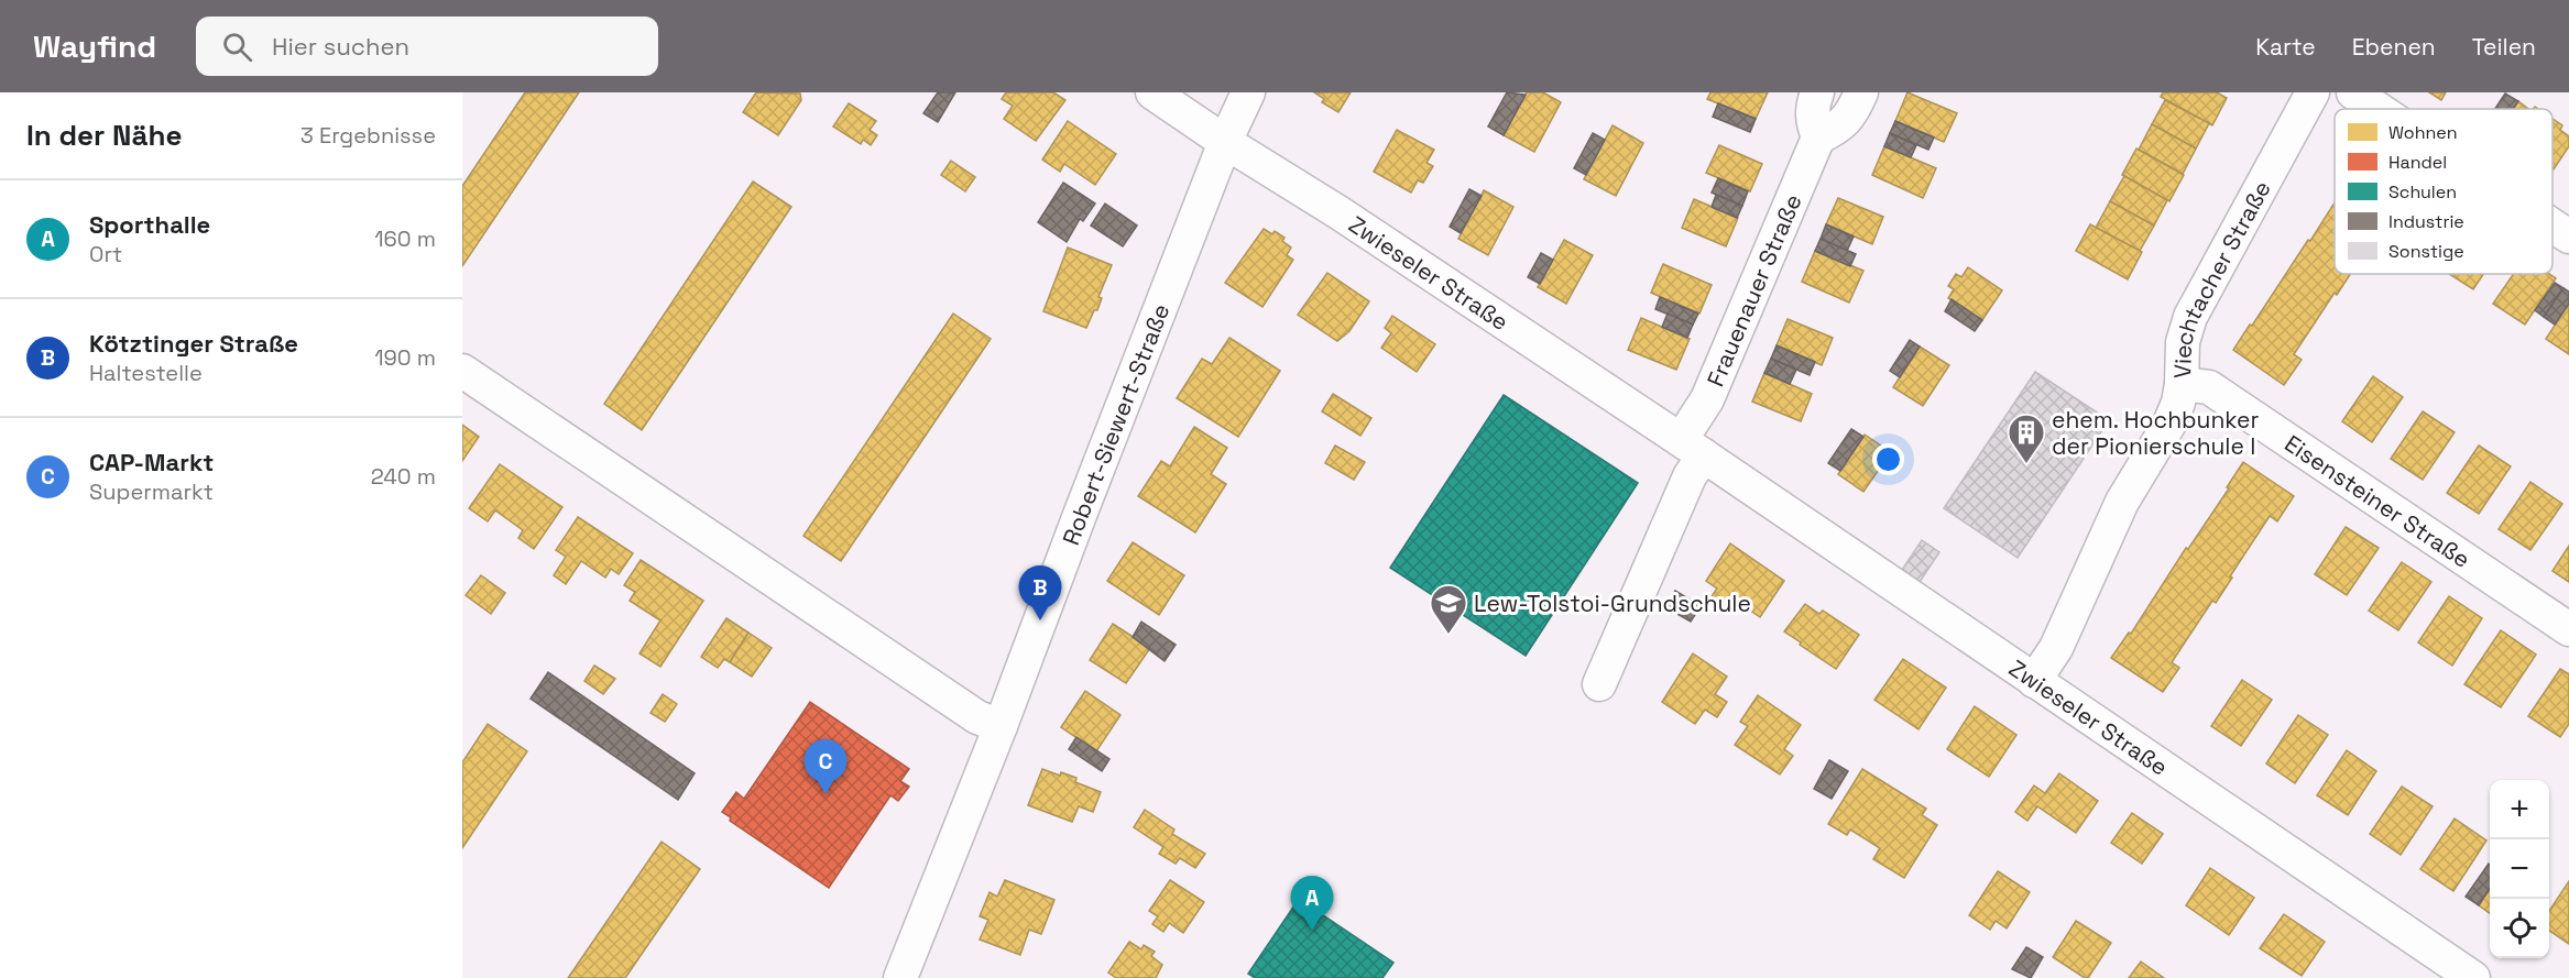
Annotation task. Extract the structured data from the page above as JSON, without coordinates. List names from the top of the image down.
{
  "streets": {
    "street": [
      "Zwieseler Straße",
      "Viechtacher Straße",
      "Frauenauer Straße",
      "Robert-Siewert-Straße",
      "Eisensteiner Straße"
    ]
  },
  "crossings": [
    ["Zwieseler Straße", "Viechtacher Straße"],
    ["Zwieseler Straße", "Frauenauer Straße"],
    ["Zwieseler Straße", "Robert-Siewert-Straße"],
    ["Viechtacher Straße", "Eisensteiner Straße"]
  ],
  "places": {
    "building": ["ehem. Hochbunker der Pionierschule I"],
    "school or university": ["Lew-Tolstoi-Grundschule"]
  },
  "legend": [
    "Wohnen",
    "Handel",
    "Schulen",
    "Industrie",
    "Sonstige"
  ],
  "page": {
    "header": "Wayfind",
    "search": "Hier suchen",
    "nav": ["Karte", "Ebenen", "Teilen"],
    "heading": ["In der Nähe", "3 Ergebnisse"],
    "list": [
      {
        "mark": "A",
        "name": "Sporthalle",
        "note": "Ort",
        "value": "160 m"
      },
      {
        "mark": "B",
        "name": "Kötztinger Straße",
        "note": "Haltestelle",
        "value": "190 m"
      },
      {
        "mark": "C",
        "name": "CAP-Markt",
        "note": "Supermarkt",
        "value": "240 m"
      }
    ],
    "pins": ["B", "C", "A"],
    "map_buttons": ["+", "−"]
  }
}
